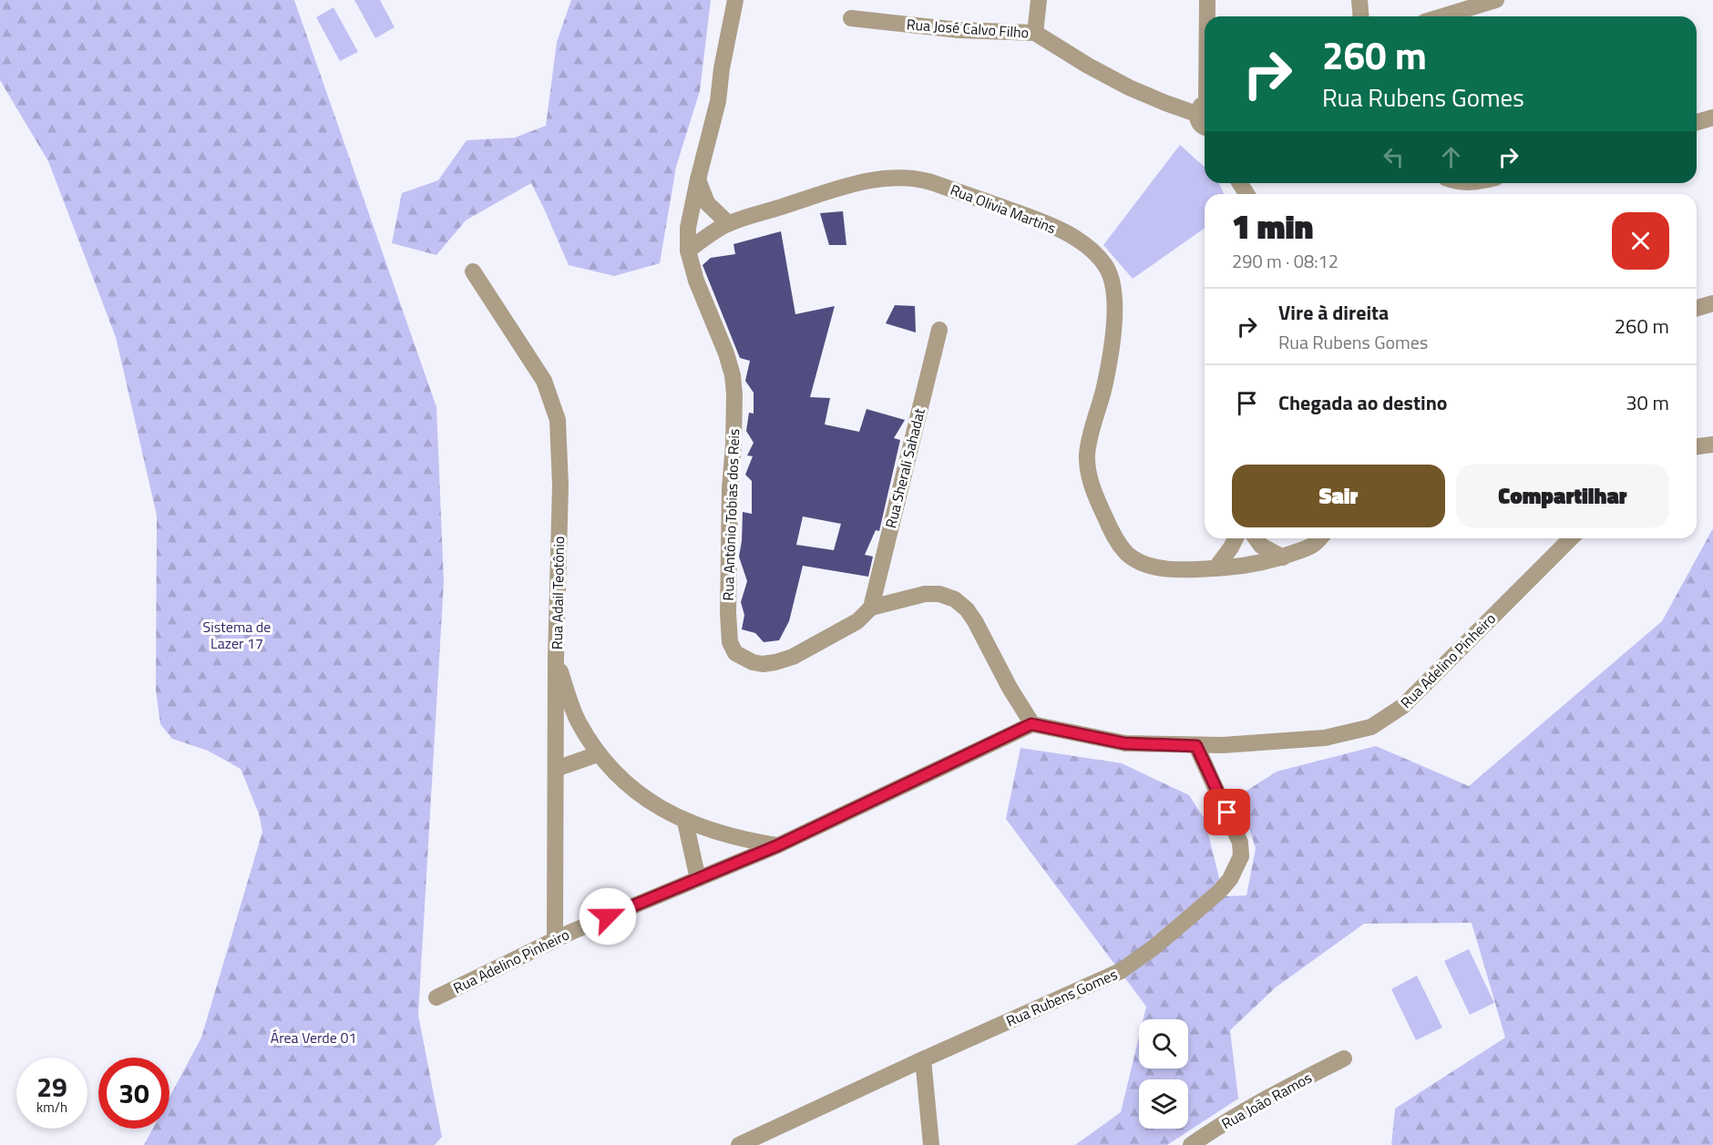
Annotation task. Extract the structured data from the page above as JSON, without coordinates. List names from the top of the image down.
{
  "streets": {
    "street": [
      "Rua José Calvo Filho",
      "Rua Olivia Martins",
      "Rua Sherali Sahadat",
      "Rua Antônio Tobias dos Reis",
      "Rua Adail Teotônio",
      "Rua Adelino Pinheiro",
      "Rua Rubens Gomes",
      "Rua João Ramos"
    ]
  },
  "crossings": [
    ["Rua Olivia Martins", "Rua Antônio Tobias dos Reis"],
    ["Rua Sherali Sahadat", "Rua Antônio Tobias dos Reis"],
    ["Rua Antônio Tobias dos Reis", "Rua Adelino Pinheiro"],
    ["Rua Adail Teotônio", "Rua Adelino Pinheiro"],
    ["Rua Adelino Pinheiro", "Rua Rubens Gomes"]
  ],
  "parks": ["Sistema de Lazer 17", "Área Verde 01"],
  "page": {
    "turn": ["260 m", "Rua Rubens Gomes"],
    "heading": ["1 min", "290 m · 08:12"],
    "list": [
      {
        "name": "Vire à direita",
        "note": "Rua Rubens Gomes",
        "value": "260 m"
      },
      {
        "name": "Chegada ao destino",
        "value": "30 m"
      }
    ],
    "buttons": ["Sair", "Compartilhar"],
    "speed": "29 km/h",
    "limit": "30"
  }
}
